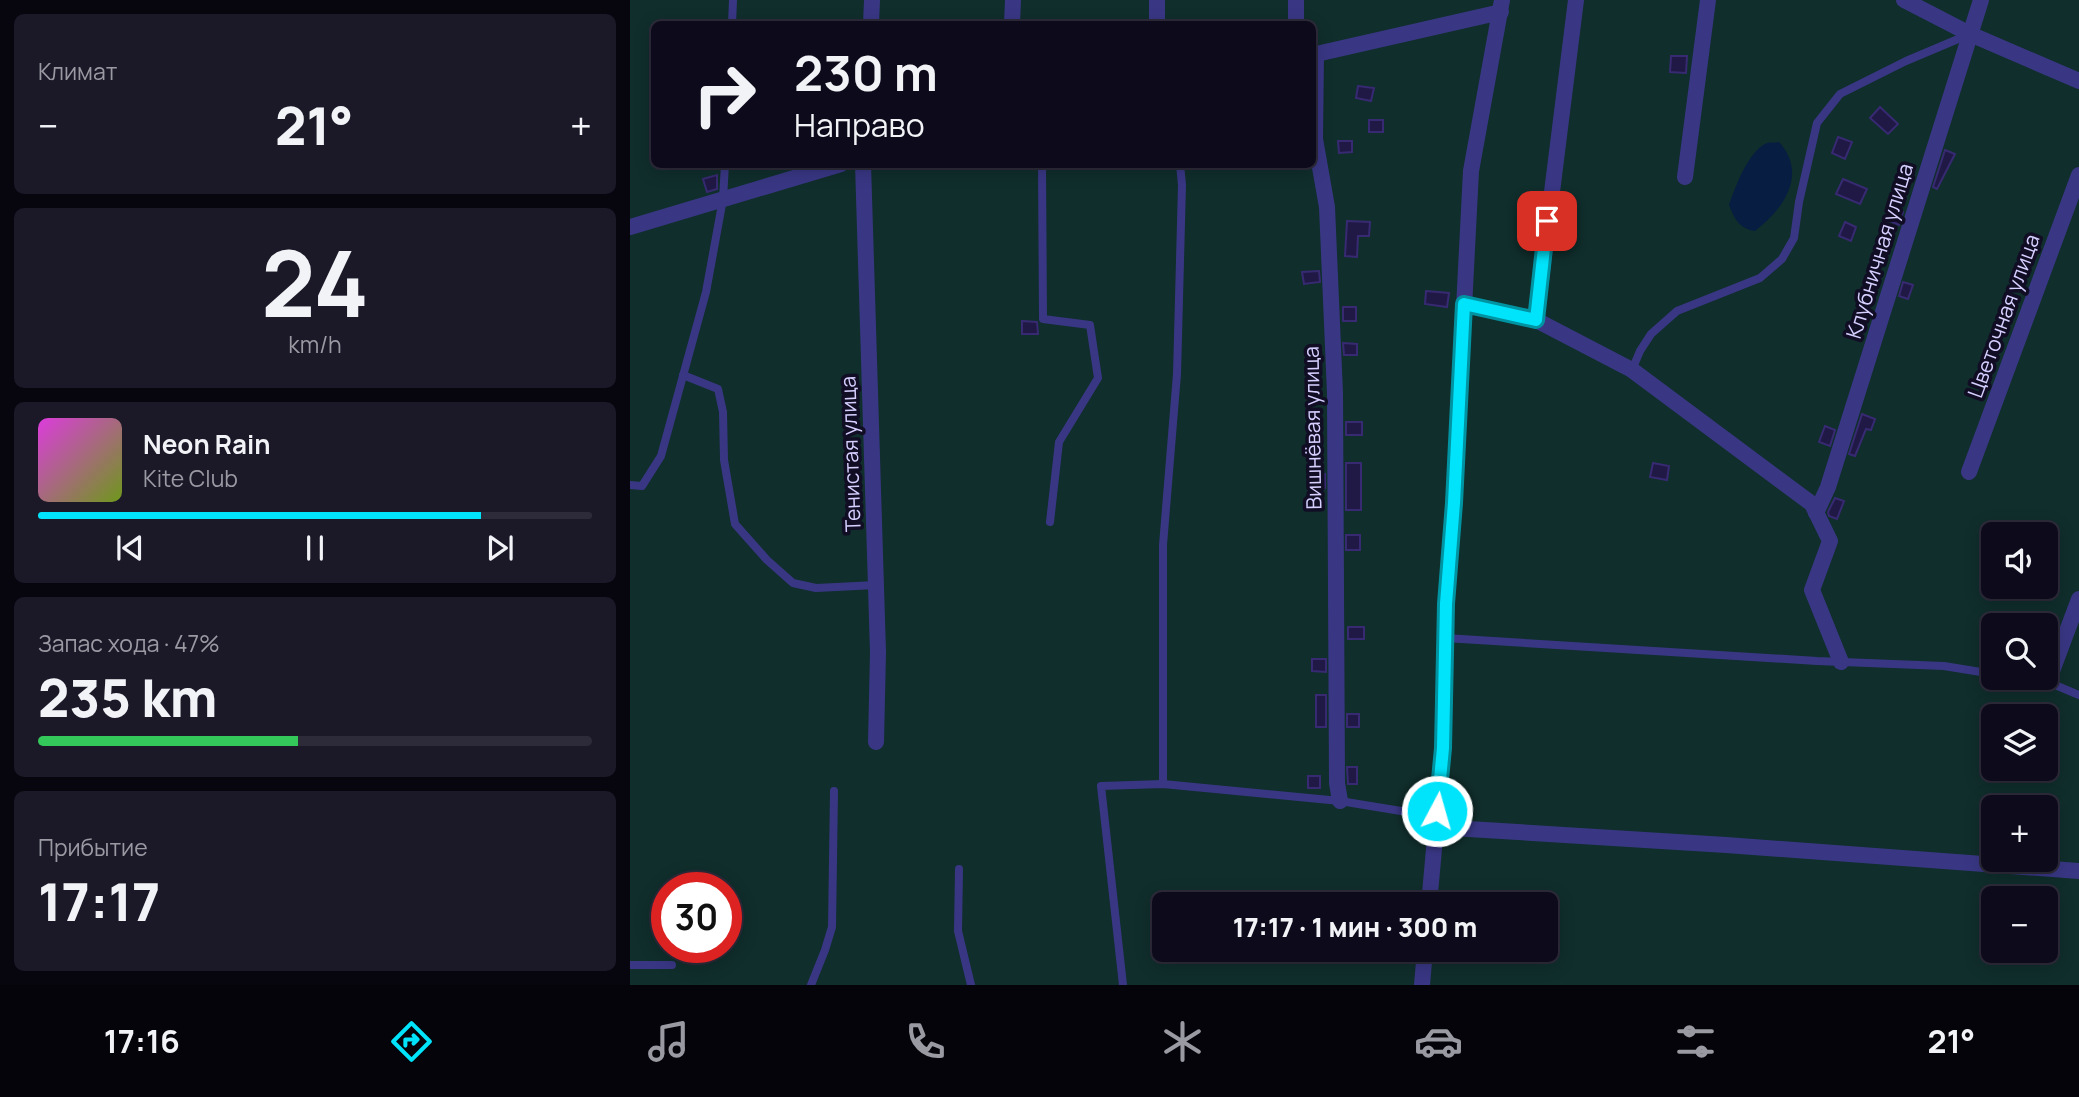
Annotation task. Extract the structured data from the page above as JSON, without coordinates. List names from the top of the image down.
{
  "streets": {
    "street": [
      "Клубничная улица",
      "Цветочная улица",
      "Вишнёвая улица",
      "Тенистая улица"
    ]
  },
  "page": {
    "tile": [
      "Климат",
      ["24", "km/h"],
      ["Запас хода · 47%", "235 km"],
      ["Прибытие", "17:17"]
    ],
    "turn": ["230 m", "Направо"],
    "heat": ["−", "21°", "+"],
    "song": ["Neon Rain", "Kite Club"],
    "map_buttons": ["+", "−"],
    "limit": "30",
    "trip": "17:17 · 1 мин · 300 m",
    "tabs": ["17:16", "21°"]
  }
}
